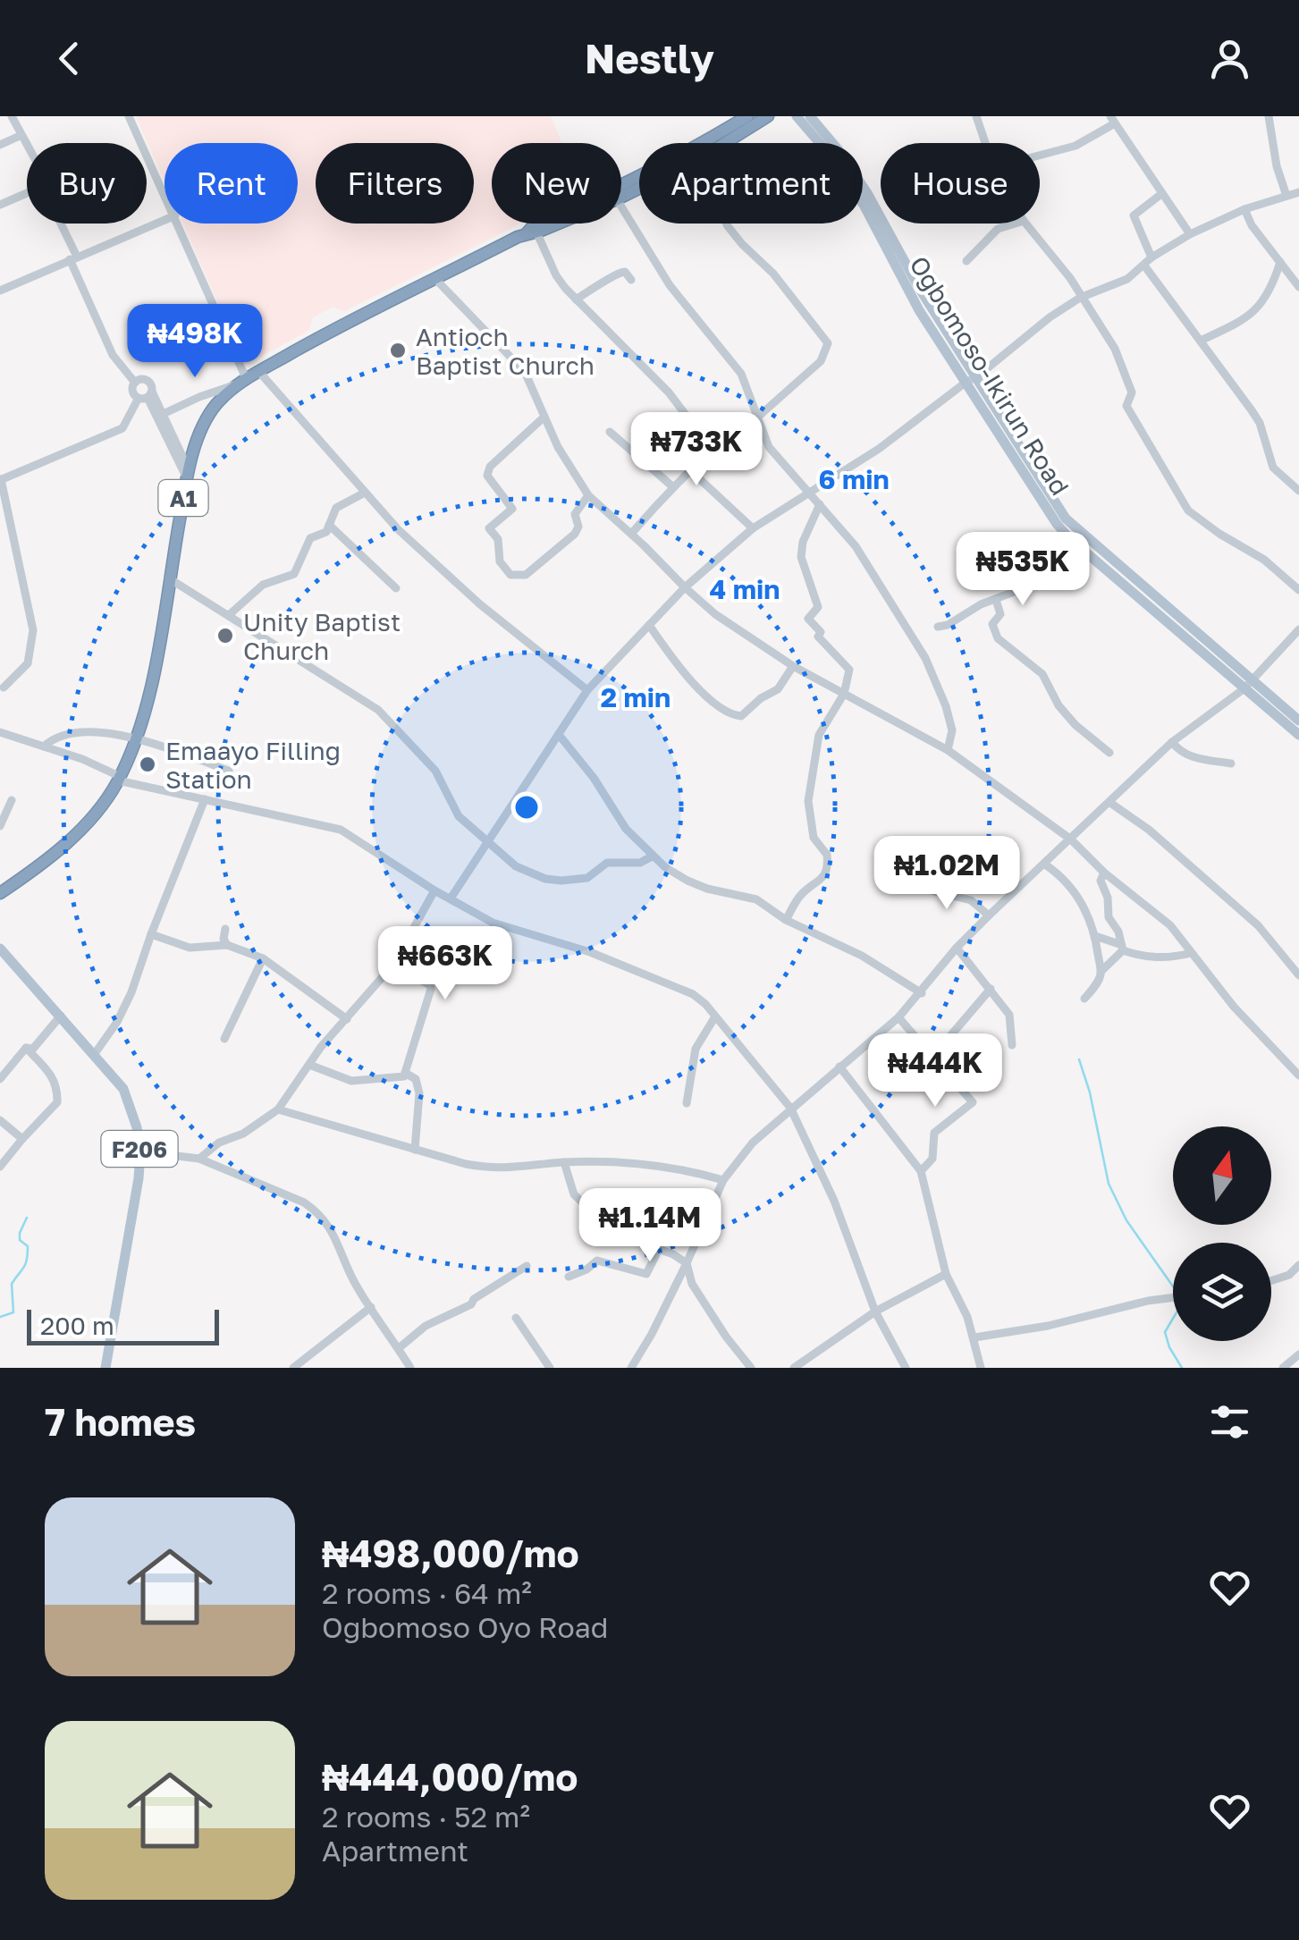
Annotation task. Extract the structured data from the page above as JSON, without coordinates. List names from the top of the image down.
{
  "streets": {
    "highway": ["A1"],
    "main road": ["Ogbomoso-Ikirun Road", "F206"]
  },
  "places": ["Antioch Baptist Church", "Unity Baptist Church", "Emaayo Filling Station"],
  "scale_bar": "200 m",
  "north": "top",
  "page": {
    "header": "Nestly",
    "chip": [
      "Buy",
      "Rent",
      "Filters",
      "New",
      "Apartment",
      "House"
    ],
    "price": [
      "₦498K",
      "₦733K",
      "₦535K",
      "₦1.02M",
      "₦663K",
      "₦444K",
      "₦1.14M"
    ],
    "scale": "200 m",
    "heading": "7 homes",
    "list": [
      {
        "name": "₦498,000/mo",
        "note": "2 rooms · 64 m² · Ogbomoso Oyo Road"
      },
      {
        "name": "₦444,000/mo",
        "note": "2 rooms · 52 m² · Apartment"
      }
    ]
  },
  "rings": ["6 min", "4 min", "2 min"]
}
